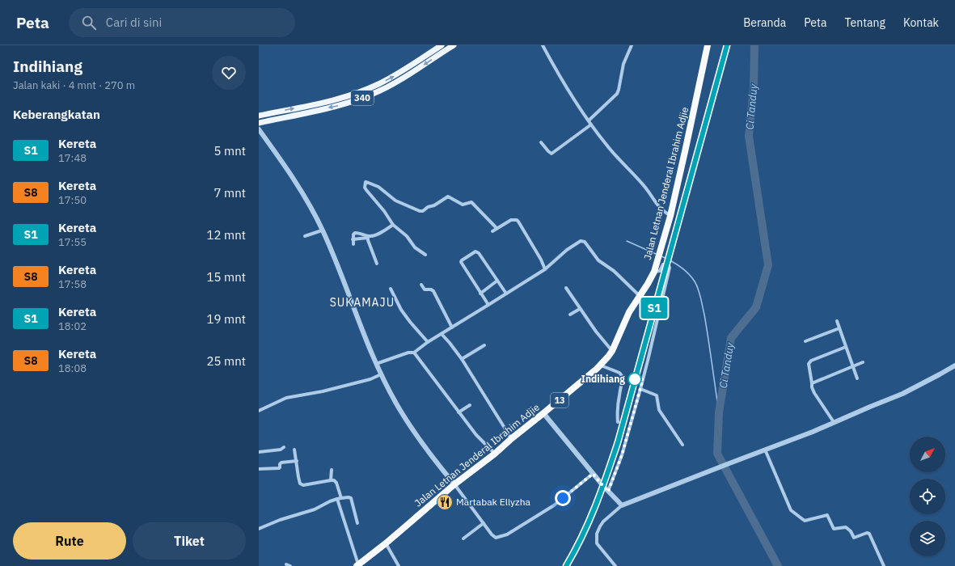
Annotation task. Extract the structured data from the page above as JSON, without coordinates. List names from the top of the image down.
{
  "streets": {
    "highway": ["Jalan Letnan Jenderal Ibrahim Adjie", "13"],
    "main road": ["340"]
  },
  "districts": ["SUKAMAJU"],
  "water": ["Ci Tanduy"],
  "places": {
    "other": ["Indihiang"],
    "restaurant": ["Martabak Ellyzha"]
  },
  "north": "top right",
  "page": {
    "header": "Peta",
    "search": "Cari di sini",
    "nav": [
      "Beranda",
      "Peta",
      "Tentang",
      "Kontak"
    ],
    "heading": [
      ["Indihiang", "Jalan kaki · 4 mnt · 270 m"],
      "Keberangkatan"
    ],
    "on_map": "S1",
    "list": [
      {
        "mark": "S1",
        "name": "Kereta",
        "note": "17:48",
        "value": "5 mnt"
      },
      {
        "mark": "S8",
        "name": "Kereta",
        "note": "17:50",
        "value": "7 mnt"
      },
      {
        "mark": "S1",
        "name": "Kereta",
        "note": "17:55",
        "value": "12 mnt"
      },
      {
        "mark": "S8",
        "name": "Kereta",
        "note": "17:58",
        "value": "15 mnt"
      },
      {
        "mark": "S1",
        "name": "Kereta",
        "note": "18:02",
        "value": "19 mnt"
      },
      {
        "mark": "S8",
        "name": "Kereta",
        "note": "18:08",
        "value": "25 mnt"
      }
    ],
    "buttons": ["Rute", "Tiket"]
  }
}
